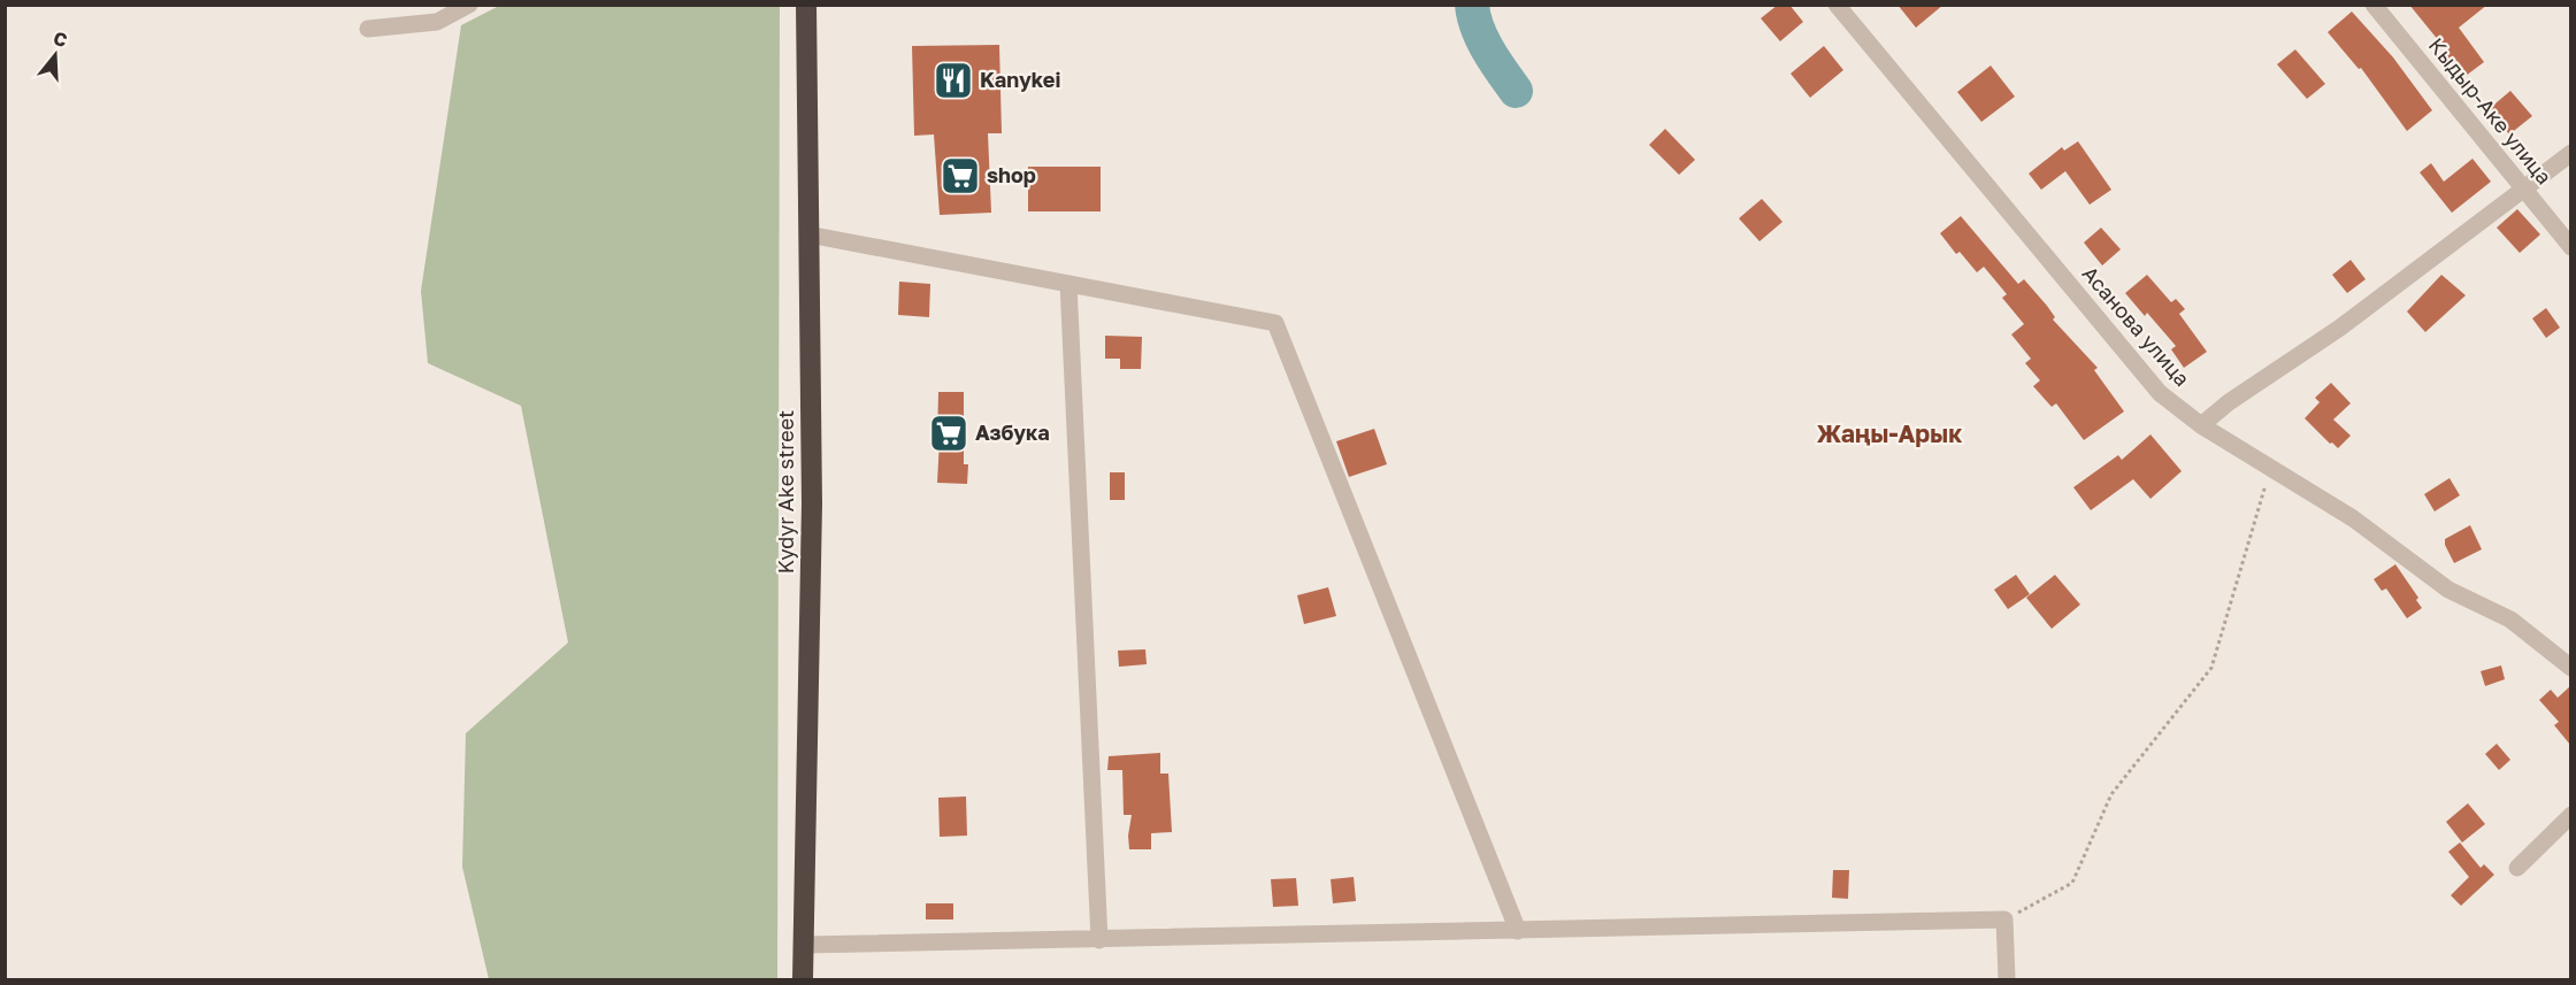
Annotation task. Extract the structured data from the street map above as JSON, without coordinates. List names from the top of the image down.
{
  "streets": {
    "highway": ["Kydyr Ake street"],
    "street": ["Кыдыр-Аке улица", "Асанова улица"]
  },
  "districts": ["Жаңы-Арык"],
  "places": {
    "restaurant": ["Kanykei"],
    "supermarket": ["shop", "Азбука"]
  },
  "north": "top"
}
